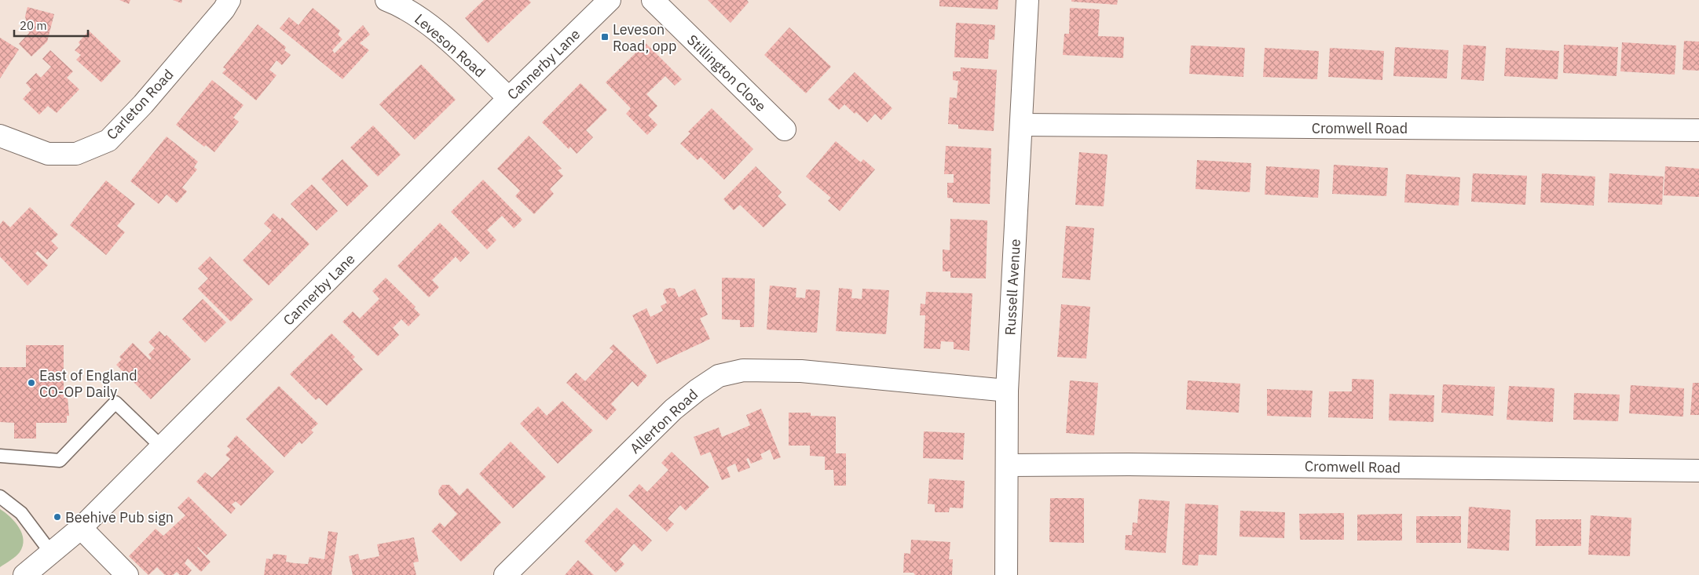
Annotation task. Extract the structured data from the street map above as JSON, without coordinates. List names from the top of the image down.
{
  "streets": {
    "street": [
      "Leveson Road",
      "Cannerby Lane",
      "Stillington Close",
      "Carleton Road",
      "Cromwell Road",
      "Russell Avenue",
      "Allerton Road"
    ]
  },
  "crossings": [
    ["Leveson Road", "Cannerby Lane"],
    ["Cromwell Road", "Russell Avenue"],
    ["Russell Avenue", "Allerton Road"]
  ],
  "places": {
    "transit": ["Leveson Road, opp"],
    "other": ["East of England CO-OP Daily", "Beehive Pub sign"]
  },
  "scale_bar": "20 m"
}
